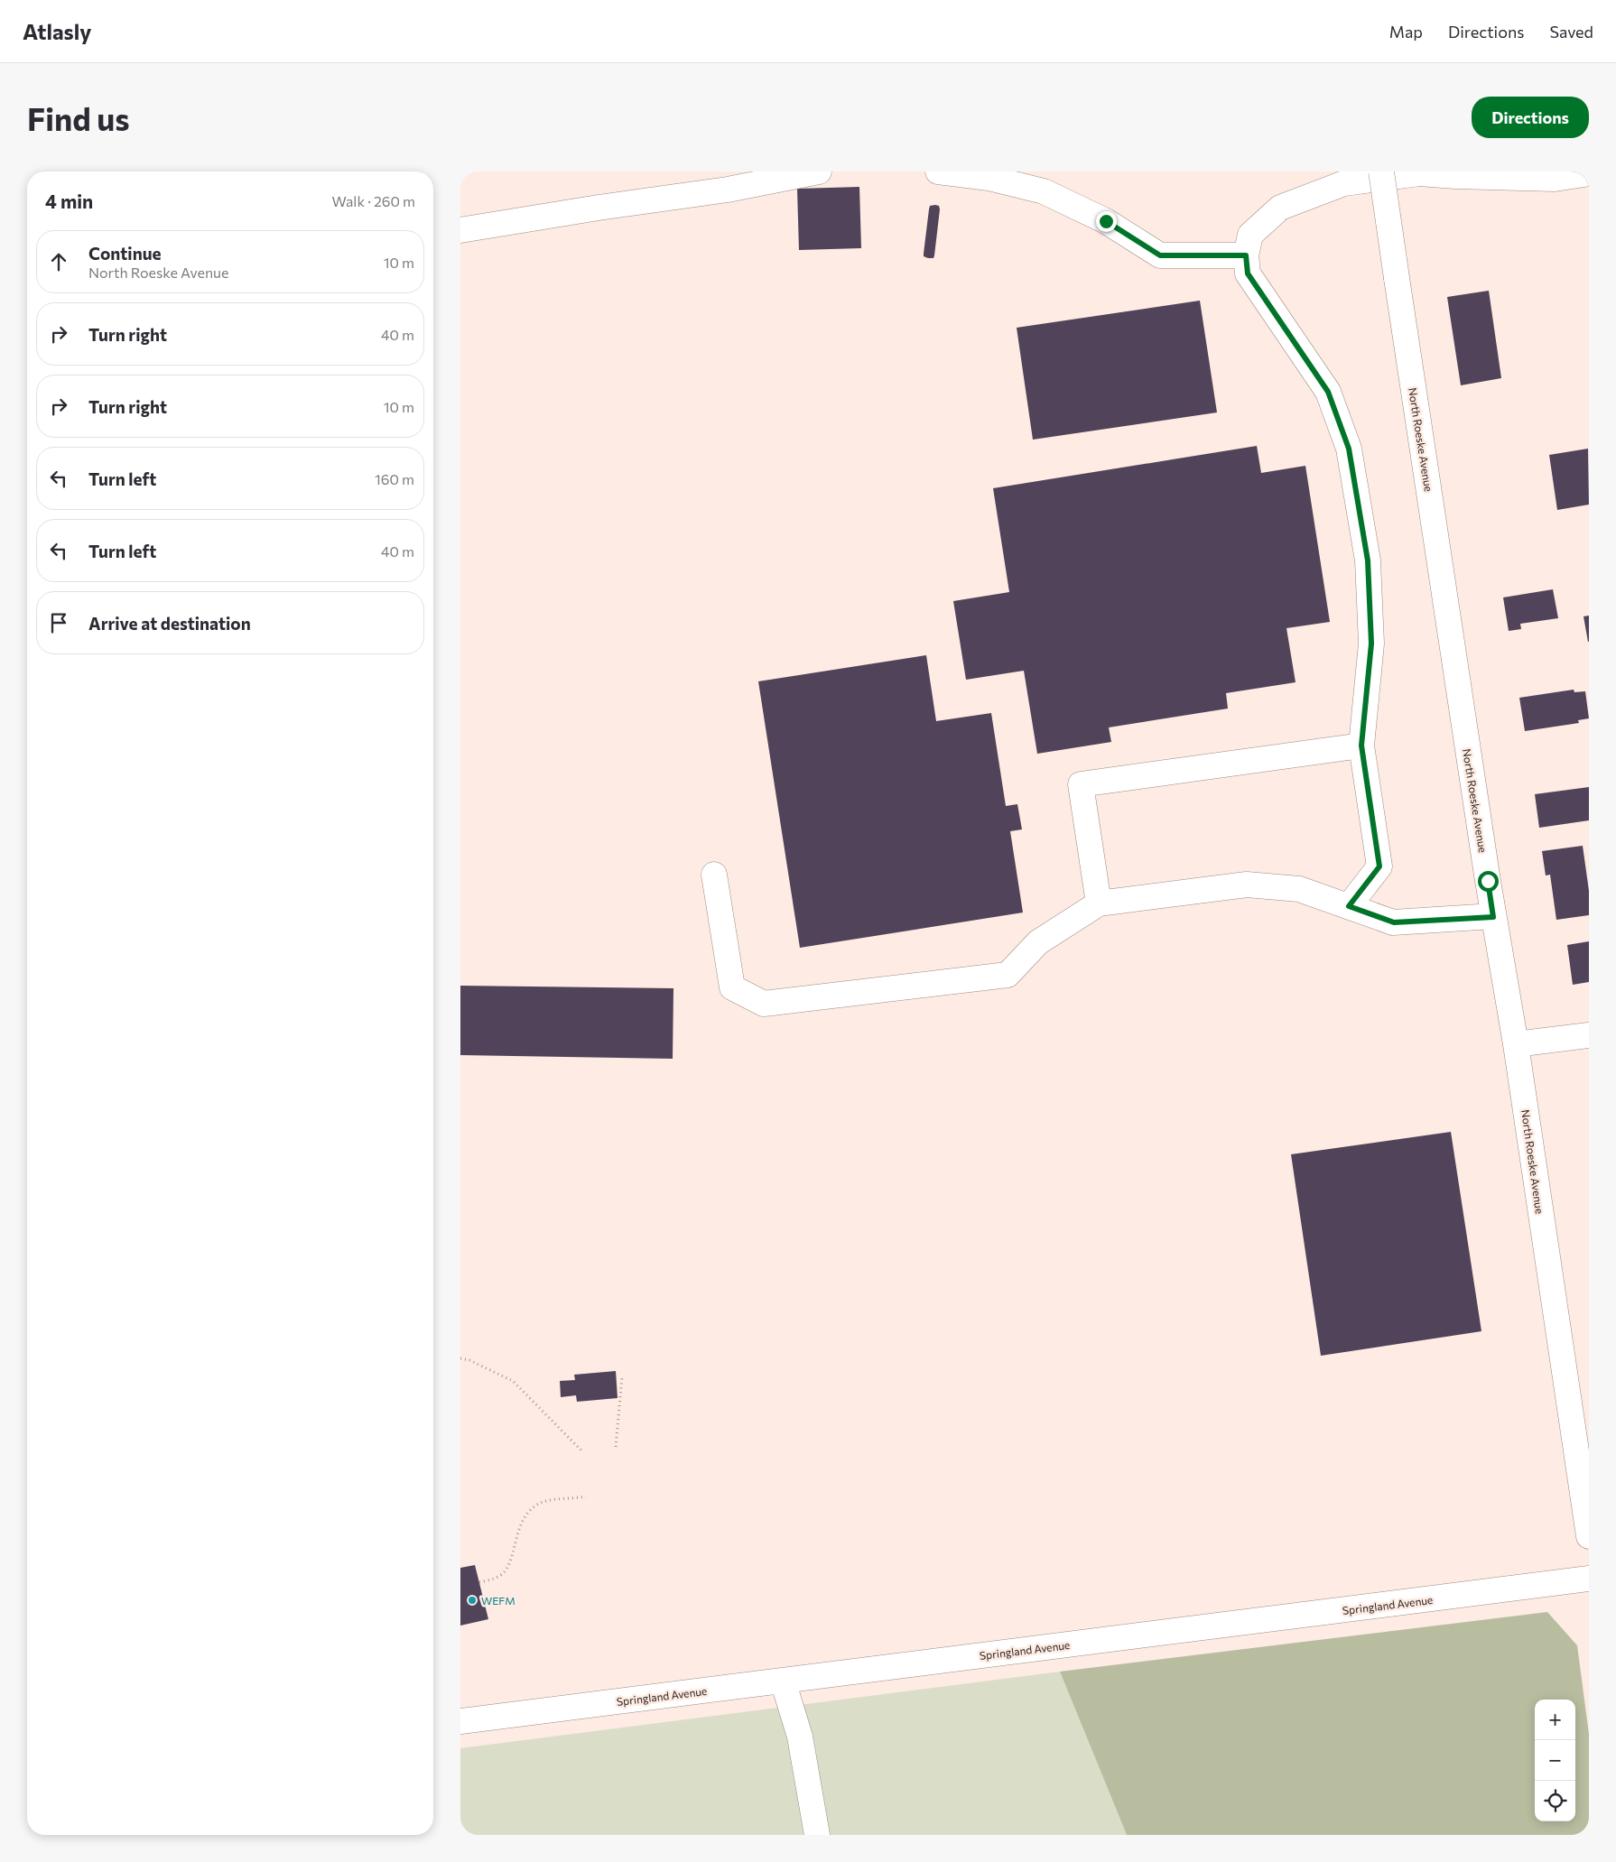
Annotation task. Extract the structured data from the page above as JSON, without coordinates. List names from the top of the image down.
{
  "streets": {
    "street": ["North Roeske Avenue", "Springland Avenue"]
  },
  "places": ["WEFM"],
  "page": {
    "header": "Atlasly",
    "nav": ["Map", "Directions", "Saved"],
    "buttons": "Directions",
    "title": "Find us",
    "heading": ["4 min", "Walk · 260 m"],
    "list": [
      ["Continue", "North Roeske Avenue", "10 m"],
      ["Turn right", "40 m"],
      ["Turn right", "10 m"],
      ["Turn left", "160 m"],
      ["Turn left", "40 m"],
      "Arrive at destination"
    ],
    "map_buttons": ["+", "−"]
  }
}
